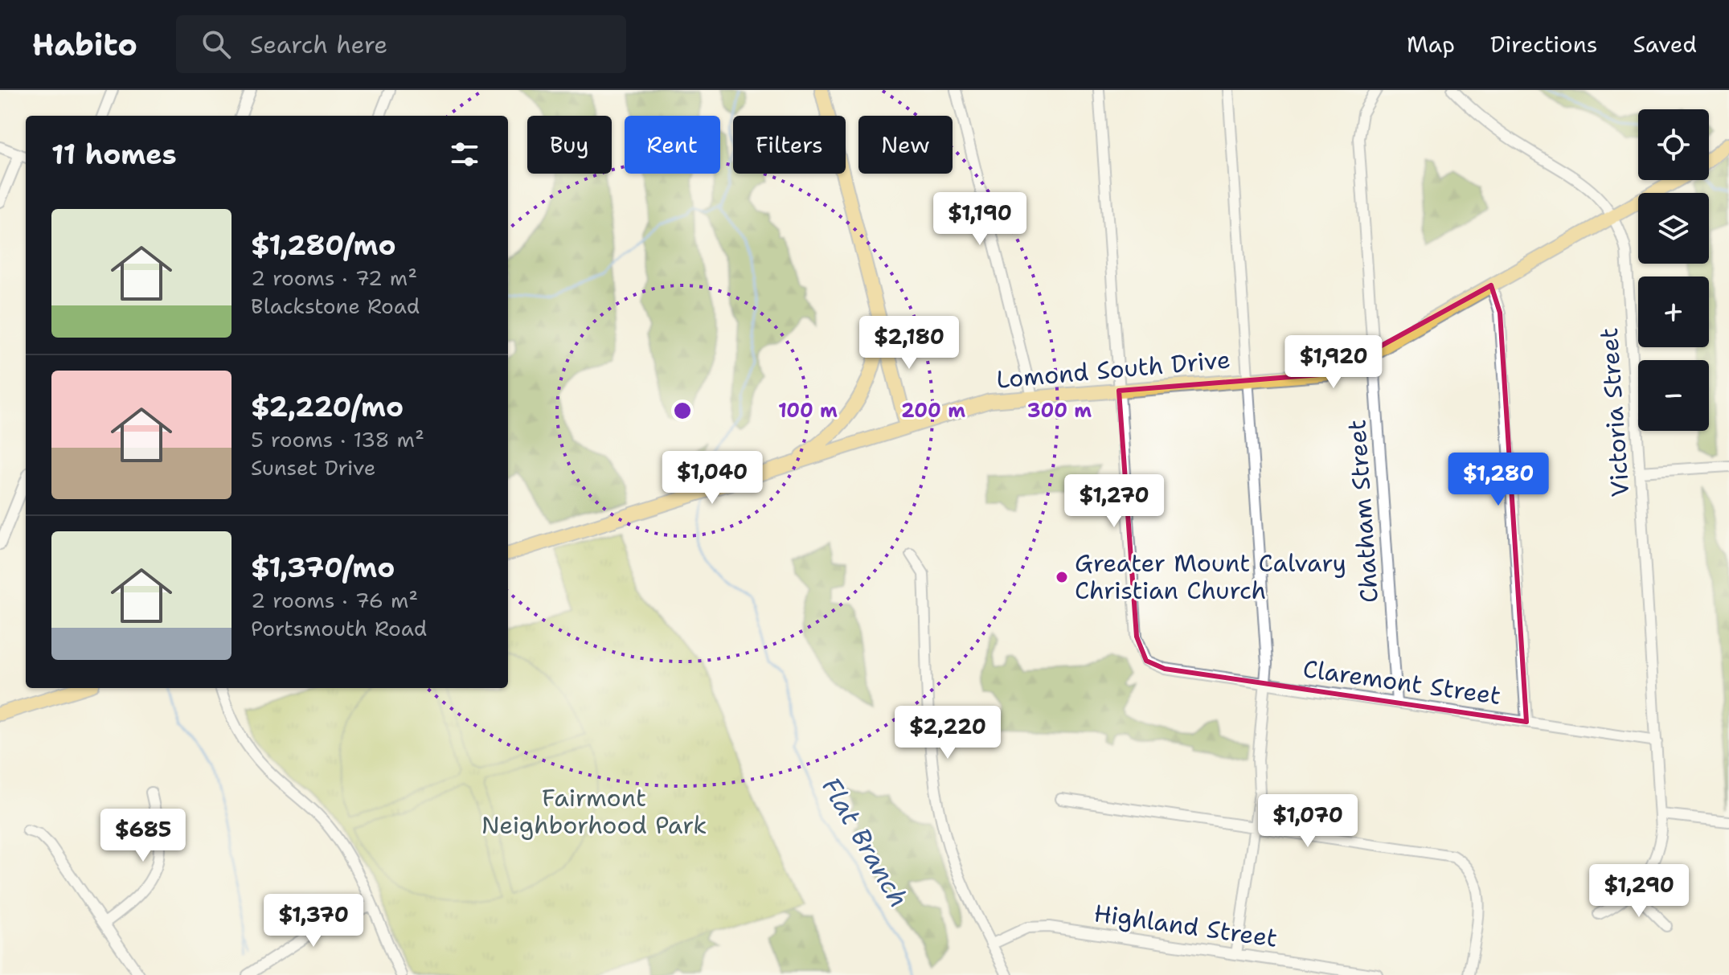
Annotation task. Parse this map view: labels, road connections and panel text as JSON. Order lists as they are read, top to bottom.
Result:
{
  "streets": {
    "main road": ["Lomond South Drive"],
    "street": [
      "Victoria Street",
      "Chatham Street",
      "Claremont Street",
      "Highland Street"
    ]
  },
  "crossings": [
    ["Lomond South Drive", "Victoria Street"],
    ["Lomond South Drive", "Chatham Street"],
    ["Lomond South Drive", "Claremont Street"],
    ["Victoria Street", "Claremont Street"],
    ["Chatham Street", "Claremont Street"]
  ],
  "water": ["Flat Branch"],
  "parks": ["Fairmont Neighborhood Park"],
  "places": ["Greater Mount Calvary Christian Church"],
  "page": {
    "header": "Habito",
    "search": "Search here",
    "nav": ["Map", "Directions", "Saved"],
    "map_buttons": ["+", "−"],
    "chip": [
      "Buy",
      "Rent",
      "Filters",
      "New"
    ],
    "heading": "11 homes",
    "price": [
      "$1,190",
      "$2,180",
      "$1,920",
      "$1,040",
      "$1,280",
      "$1,270",
      "$2,220",
      "$1,070",
      "$685",
      "$1,290",
      "$1,370"
    ],
    "list": [
      {
        "name": "$1,280/mo",
        "note": "2 rooms · 72 m² · Blackstone Road"
      },
      {
        "name": "$2,220/mo",
        "note": "5 rooms · 138 m² · Sunset Drive"
      },
      {
        "name": "$1,370/mo",
        "note": "2 rooms · 76 m² · Portsmouth Road"
      }
    ]
  },
  "rings": ["100 m", "200 m", "300 m"]
}
